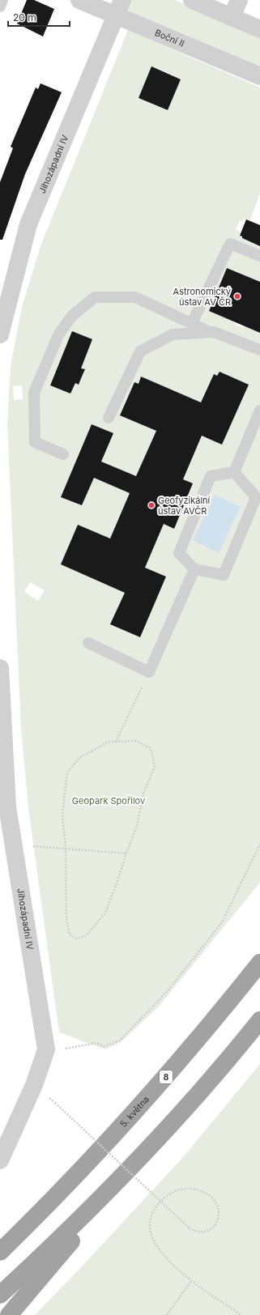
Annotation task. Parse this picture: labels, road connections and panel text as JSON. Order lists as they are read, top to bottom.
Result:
{
  "streets": {
    "highway": ["8", "5. května"],
    "street": ["Boční II", "Jihozápadní IV"]
  },
  "crossings": [
    ["Boční II", "Jihozápadní IV"]
  ],
  "parks": ["Geopark Spořilov"],
  "places": ["Astronomický ústav AV ČR", "Geofyzikální ústav AVČR"],
  "scale_bar": "20 m"
}
